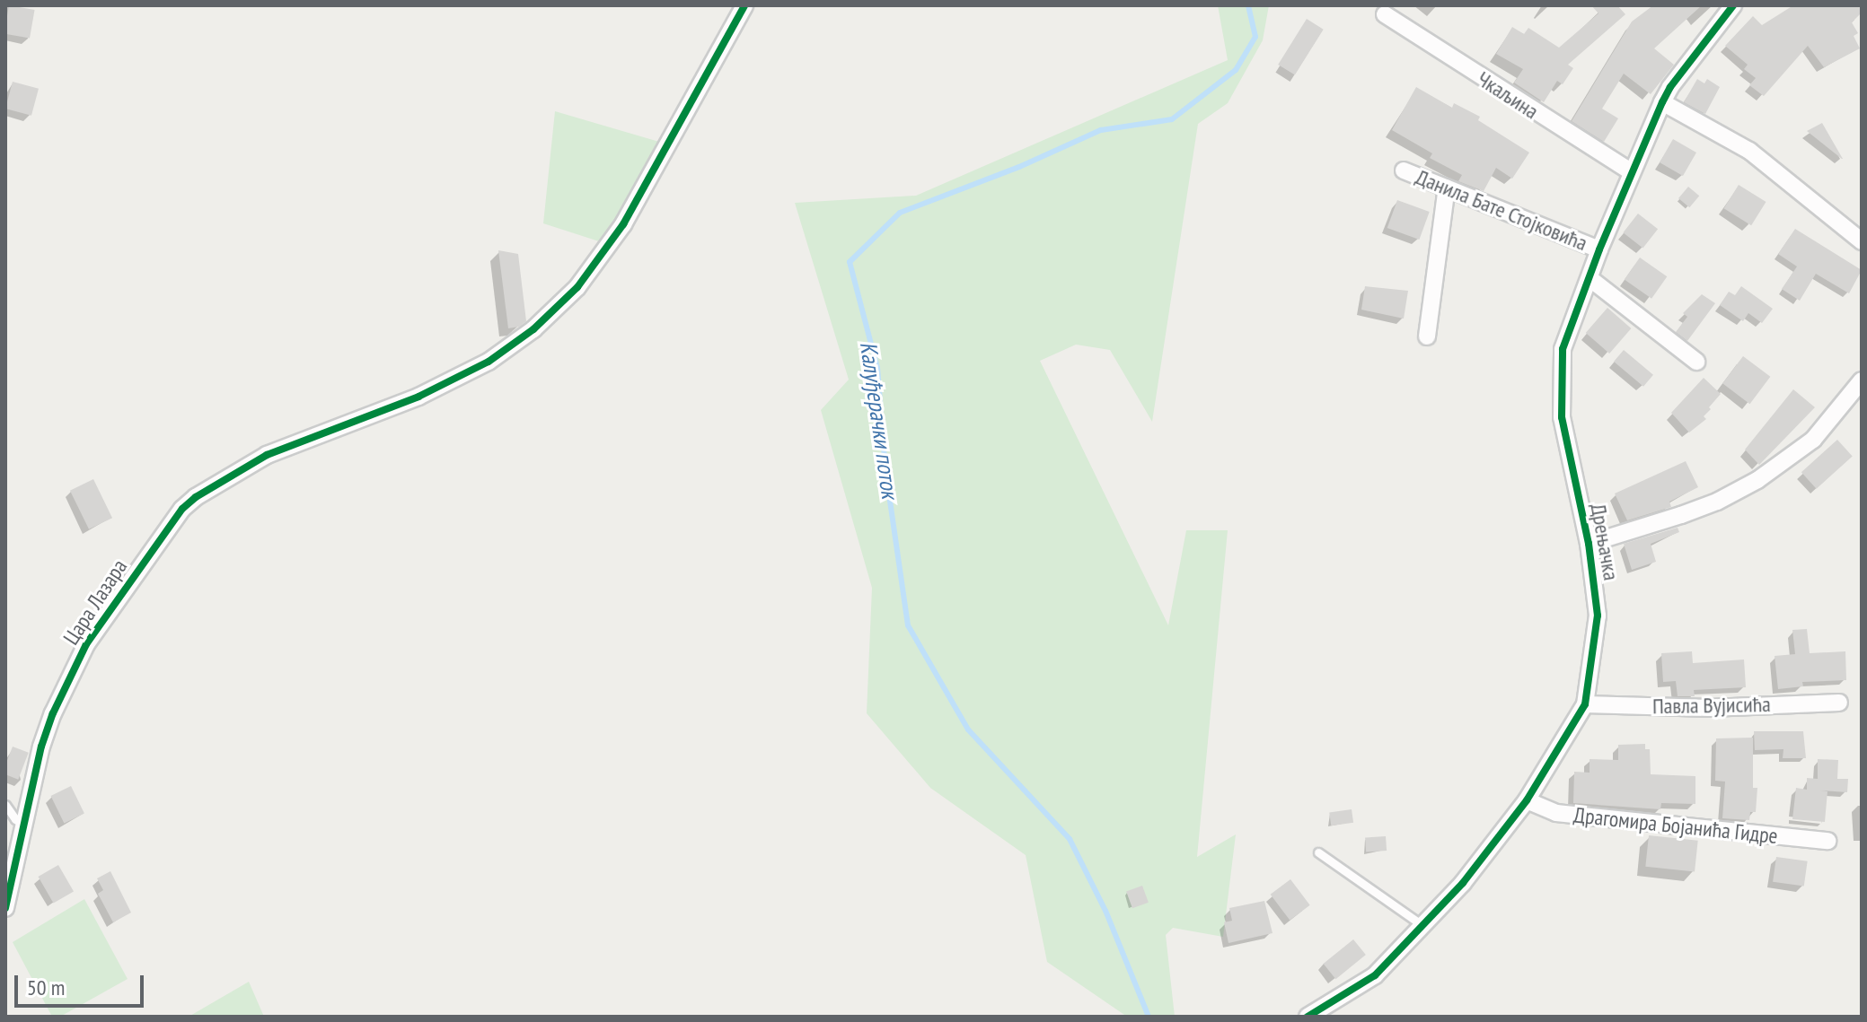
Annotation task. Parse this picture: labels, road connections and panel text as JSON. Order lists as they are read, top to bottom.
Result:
{
  "streets": {
    "street": [
      "Чкаљина",
      "Данила Бате Стојковића",
      "Дрењачка",
      "Цара Лазара",
      "Павла Вујисића",
      "Драгомира Бојанића Гидре"
    ]
  },
  "crossings": [
    ["Чкаљина", "Дрењачка"],
    ["Данила Бате Стојковића", "Дрењачка"],
    ["Дрењачка", "Павла Вујисића"],
    ["Дрењачка", "Драгомира Бојанића Гидре"]
  ],
  "water": ["Калуђерачки поток"],
  "scale_bar": "50 m"
}
